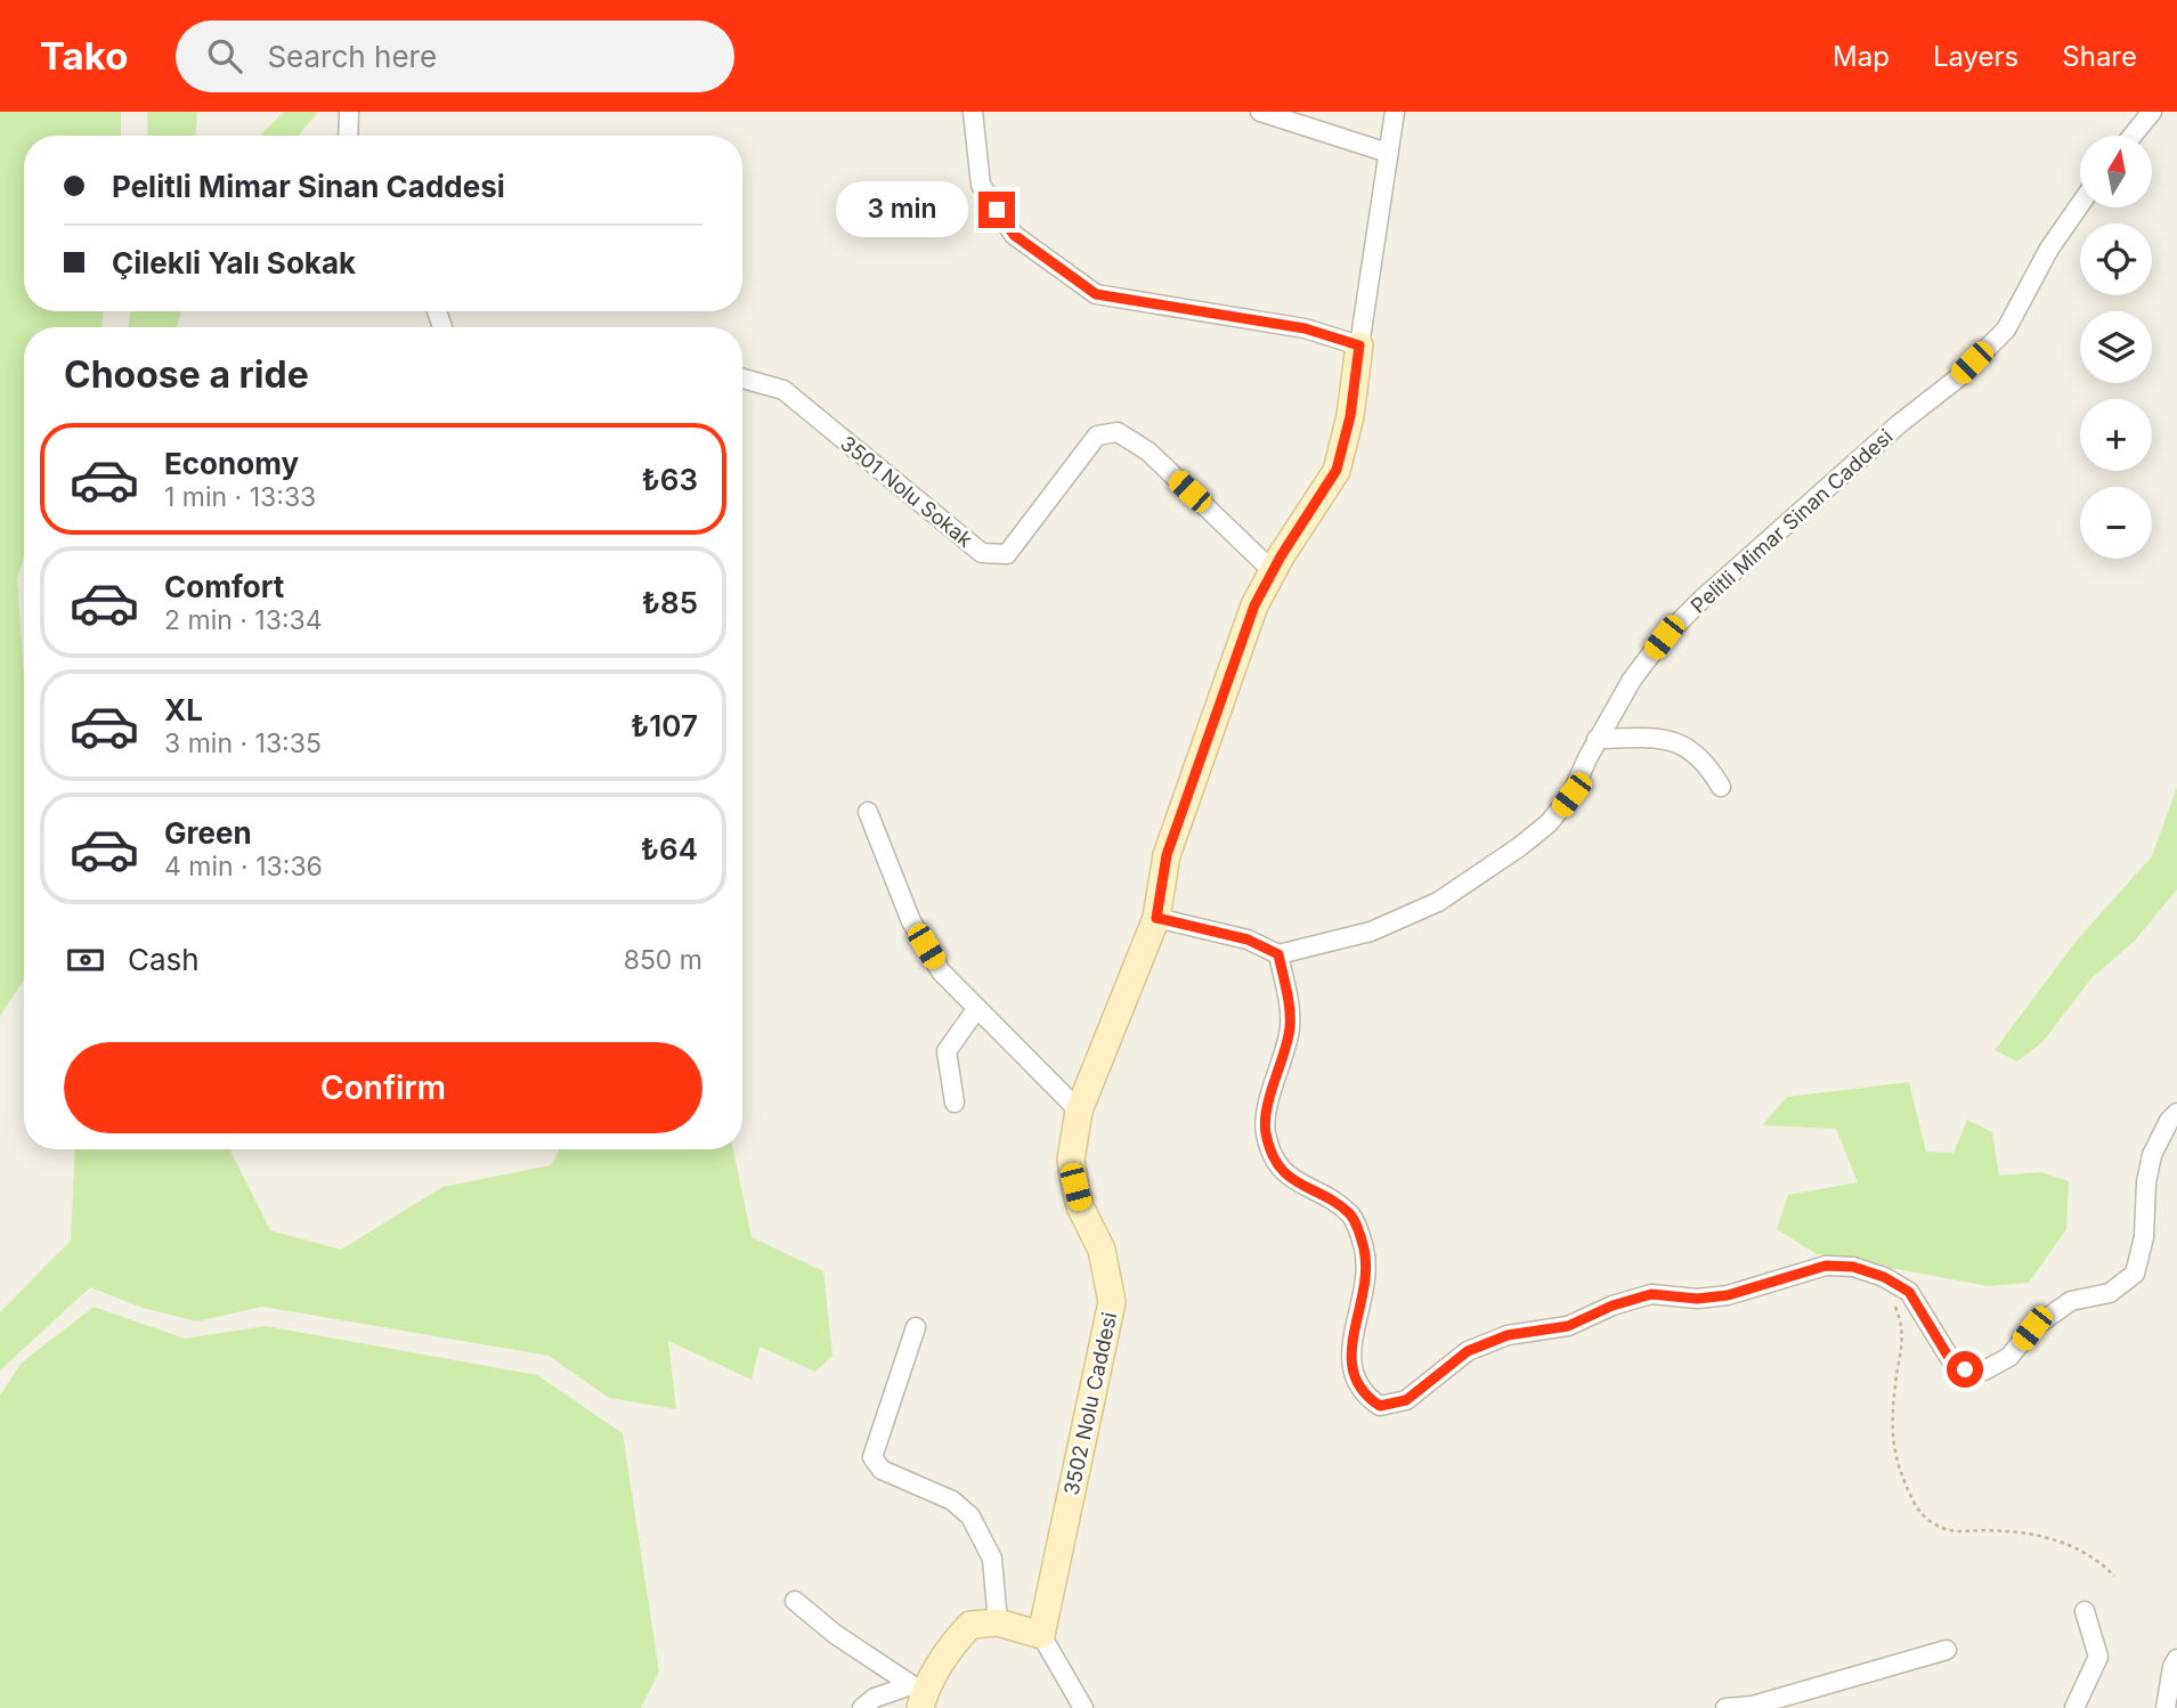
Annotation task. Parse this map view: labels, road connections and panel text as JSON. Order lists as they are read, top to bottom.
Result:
{
  "streets": {
    "street": ["3501 Nolu Sokak", "Pelitli Mimar Sinan Caddesi", "3502 Nolu Caddesi"]
  },
  "crossings": [
    ["3501 Nolu Sokak", "3502 Nolu Caddesi"]
  ],
  "north": "top",
  "page": {
    "header": "Tako",
    "search": "Search here",
    "nav": ["Map", "Layers", "Share"],
    "map_buttons": ["+", "−"],
    "banner": ["Pelitli Mimar Sinan Caddesi", "Çilekli Yalı Sokak"],
    "bubble": "3 min",
    "heading": "Choose a ride",
    "list": [
      {
        "name": "Economy",
        "note": "1 min · 13:33",
        "value": "₺63"
      },
      {
        "name": "Comfort",
        "note": "2 min · 13:34",
        "value": "₺85"
      },
      {
        "name": "XL",
        "note": "3 min · 13:35",
        "value": "₺107"
      },
      {
        "name": "Green",
        "note": "4 min · 13:36",
        "value": "₺64"
      }
    ],
    "pay": ["Cash", "850 m"],
    "buttons": "Confirm"
  }
}
